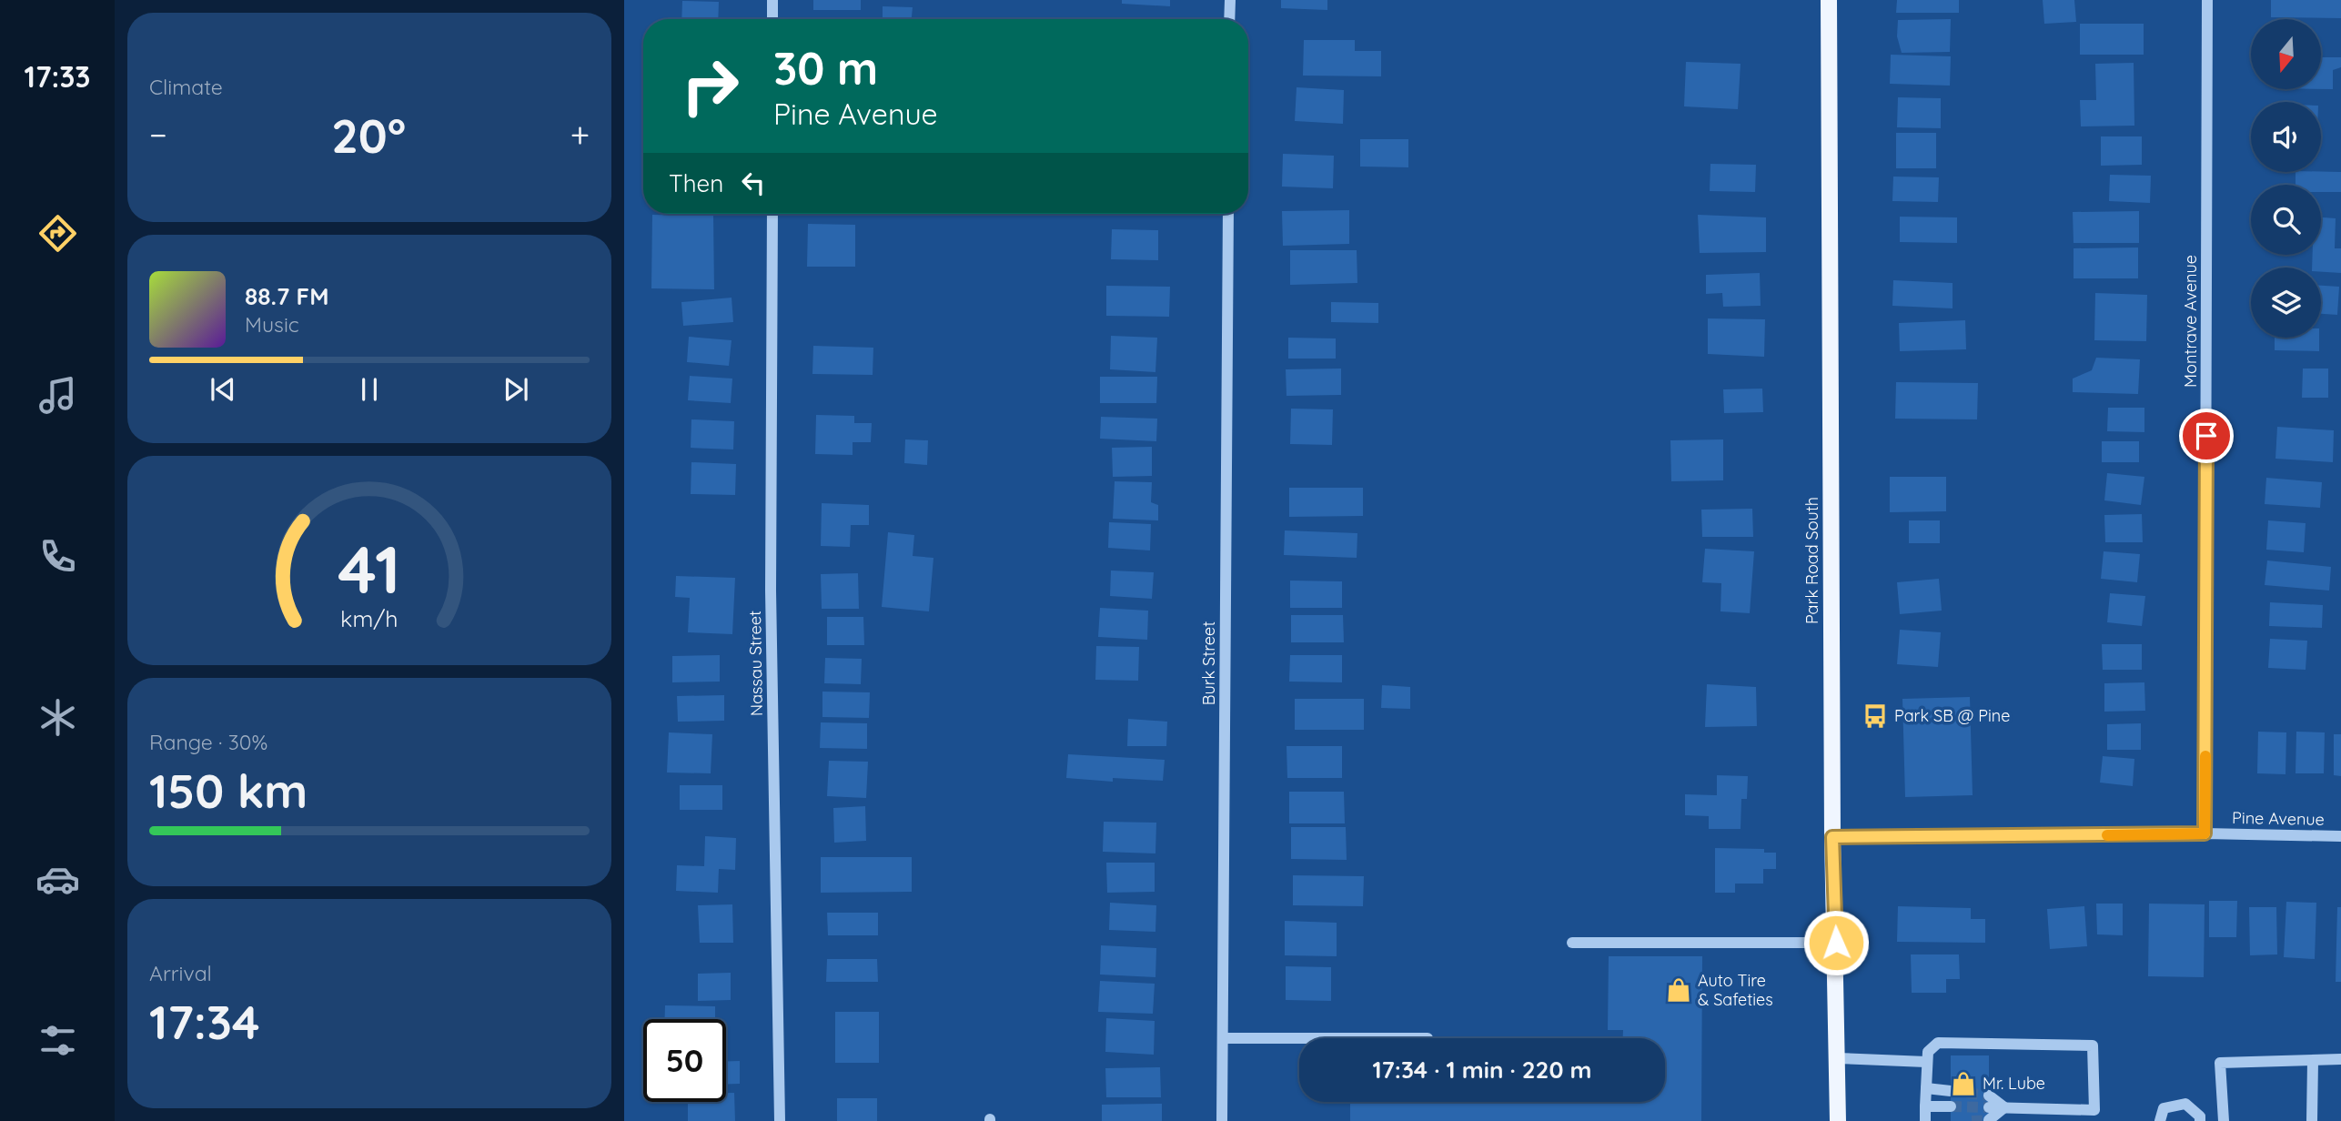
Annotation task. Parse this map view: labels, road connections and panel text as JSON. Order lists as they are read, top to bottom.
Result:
{
  "streets": {
    "main road": ["Park Road South"],
    "street": [
      "Montrave Avenue",
      "Nassau Street",
      "Burk Street",
      "Pine Avenue"
    ]
  },
  "crossings": [
    ["Montrave Avenue", "Pine Avenue"],
    ["Park Road South", "Pine Avenue"]
  ],
  "places": {
    "bus stop": ["Park SB @ Pine"],
    "shop": ["Auto Tire & Safeties", "Mr. Lube"]
  },
  "north": "bottom",
  "page": {
    "tabs": "17:33",
    "tile": [
      "Climate",
      ["Range · 30%", "150 km"],
      ["Arrival", "17:34"]
    ],
    "turn": ["30 m", "Pine Avenue"],
    "heat": ["−", "20°", "+"],
    "then": "Then",
    "song": ["88.7 FM", "Music"],
    "limit": "50",
    "trip": "17:34 · 1 min · 220 m",
    "gauge": ["41", "km/h"]
  }
}
